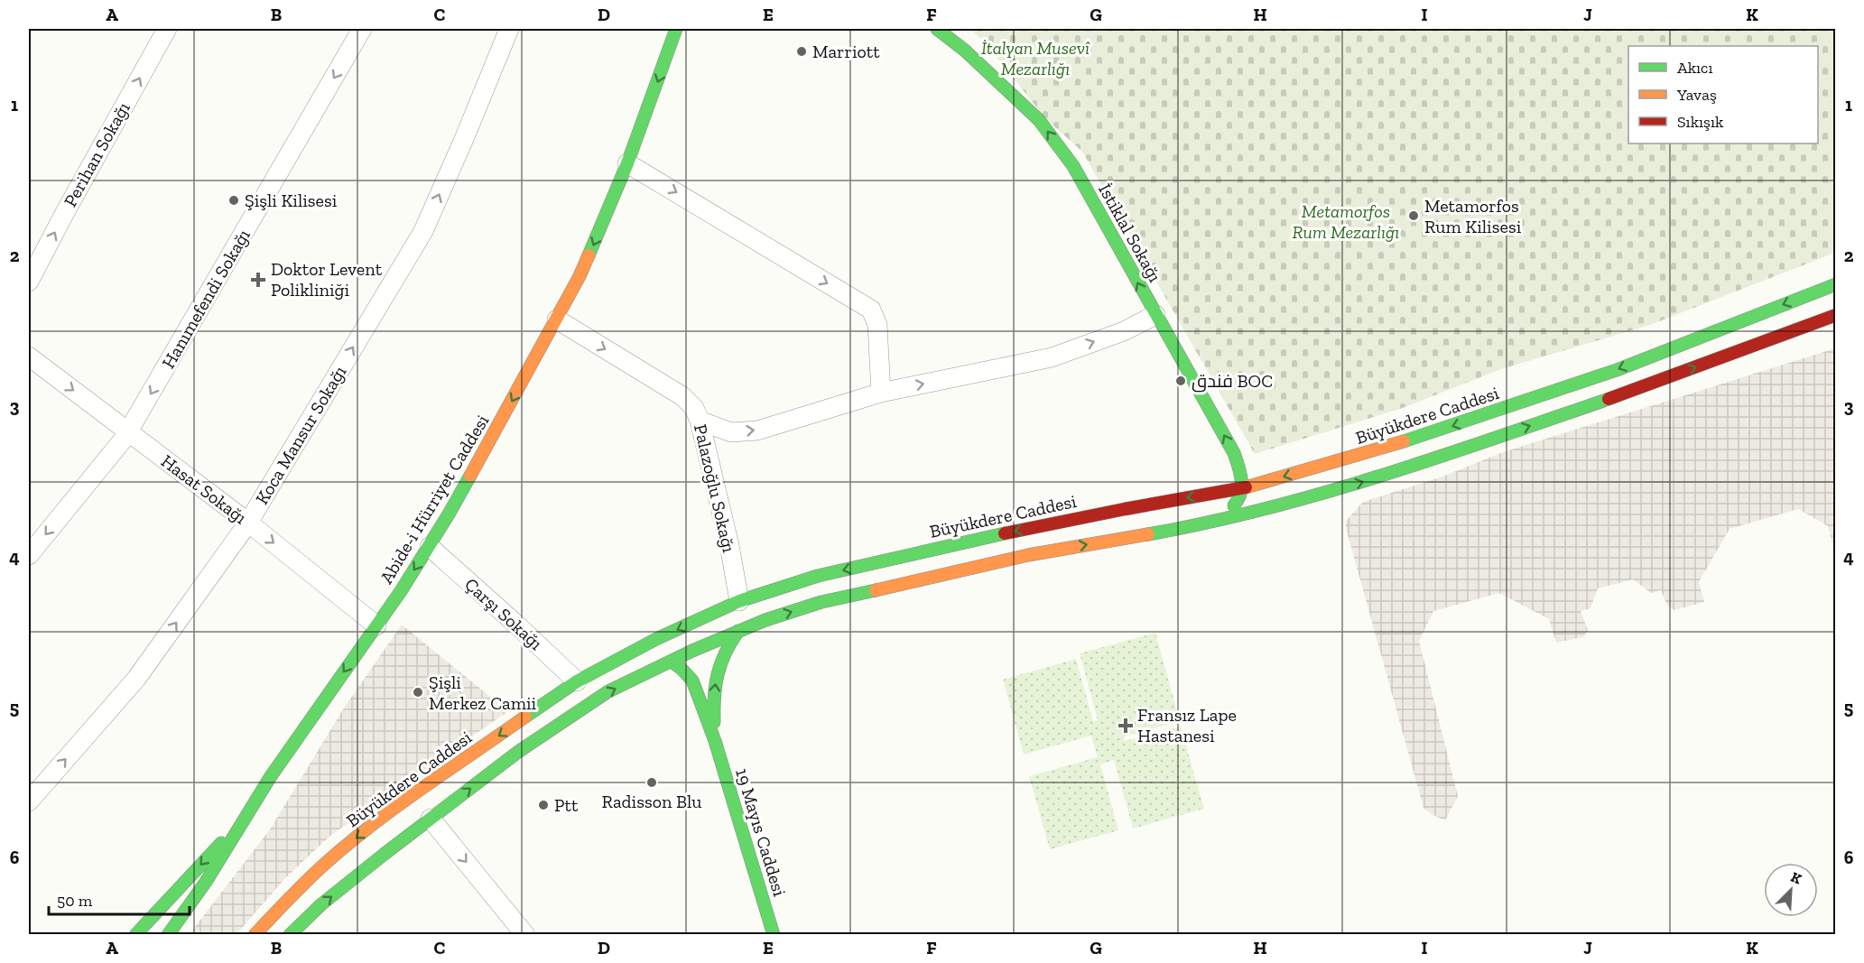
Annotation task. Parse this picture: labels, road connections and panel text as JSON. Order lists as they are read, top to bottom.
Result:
{
  "streets": {
    "main road": [
      "İstiklal Sokağı",
      "Büyükdere Caddesi",
      "Abide-i Hürriyet Caddesi",
      "19 Mayıs Caddesi"
    ],
    "street": [
      "Perihan Sokağı",
      "Hanımefendi Sokağı",
      "Koca Mansur Sokağı",
      "Palazoğlu Sokağı",
      "Hasat Sokağı",
      "Çarşı Sokağı"
    ]
  },
  "crossings": [
    ["İstiklal Sokağı", "Büyükdere Caddesi"],
    ["Hanımefendi Sokağı", "Hasat Sokağı"],
    ["Büyükdere Caddesi", "Palazoğlu Sokağı"],
    ["Büyükdere Caddesi", "Çarşı Sokağı"],
    ["Koca Mansur Sokağı", "Hasat Sokağı"],
    ["Palazoğlu Sokağı", "Abide-i Hürriyet Caddesi"],
    ["Hasat Sokağı", "Abide-i Hürriyet Caddesi"],
    ["Abide-i Hürriyet Caddesi", "Çarşı Sokağı"]
  ],
  "one_way": [
    "Perihan Sokağı",
    "İstiklal Sokağı",
    "Hanımefendi Sokağı",
    "Koca Mansur Sokağı",
    "Palazoğlu Sokağı",
    "Hasat Sokağı",
    "Abide-i Hürriyet Caddesi"
  ],
  "parks": ["İtalyan Musevî Mezarlığı", "Metamorfos Rum Mezarlığı"],
  "places": {
    "other": [
      "Marriott",
      "Şişli Kilisesi",
      "Metamorfos Rum Kilisesi",
      "فندق BOC",
      "Şişli Merkez Camii",
      "Radisson Blu",
      "Ptt"
    ],
    "health": ["Doktor Levent Polikliniği", "Fransız Lape Hastanesi"]
  },
  "legend": ["Akıcı", "Yavaş", "Sıkışık"],
  "scale_bar": "50 m",
  "north": "top right",
  "grid": {
    "columns": [
      "A",
      "B",
      "C",
      "D",
      "E",
      "F",
      "G",
      "H",
      "I",
      "J",
      "K"
    ],
    "rows": [
      "1",
      "2",
      "3",
      "4",
      "5",
      "6"
    ]
  }
}
